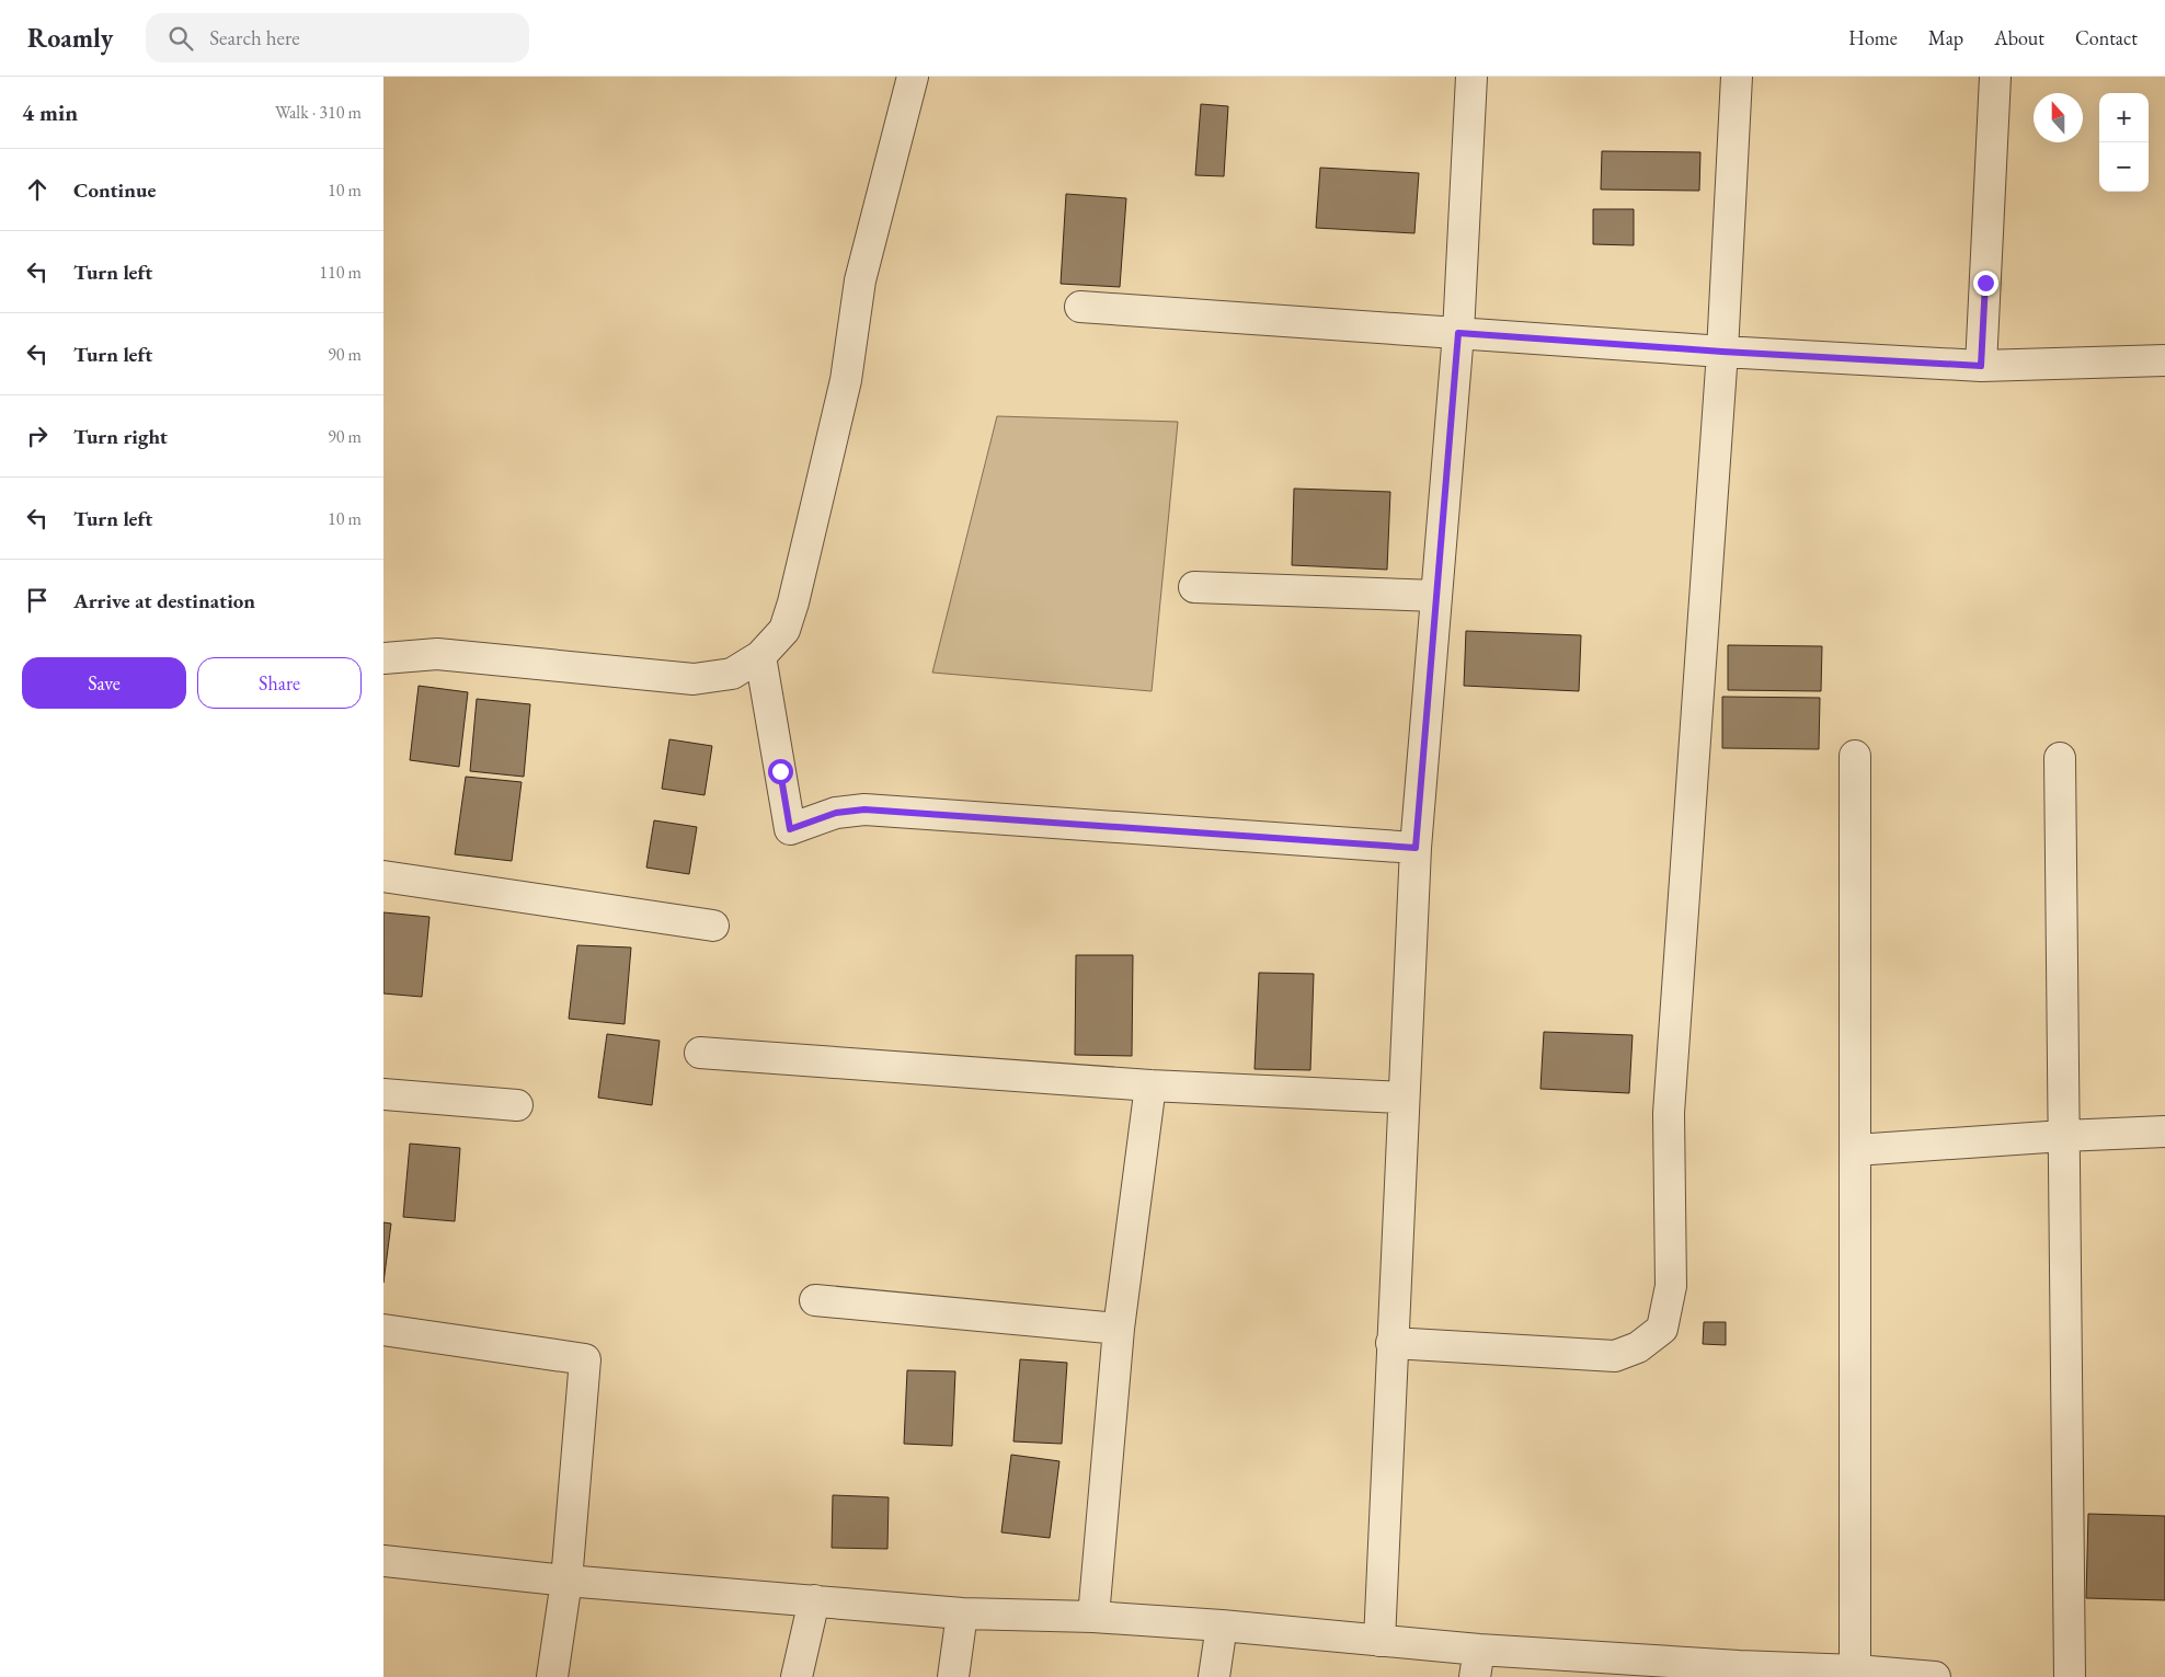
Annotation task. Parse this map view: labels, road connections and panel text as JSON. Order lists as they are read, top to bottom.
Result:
{
  "north": "top",
  "page": {
    "header": "Roamly",
    "search": "Search here",
    "nav": [
      "Home",
      "Map",
      "About",
      "Contact"
    ],
    "heading": ["4 min", "Walk · 310 m"],
    "map_buttons": ["+", "−"],
    "list": [
      ["Continue", "10 m"],
      ["Turn left", "110 m"],
      ["Turn left", "90 m"],
      ["Turn right", "90 m"],
      ["Turn left", "10 m"],
      "Arrive at destination"
    ],
    "buttons": ["Save", "Share"]
  }
}
